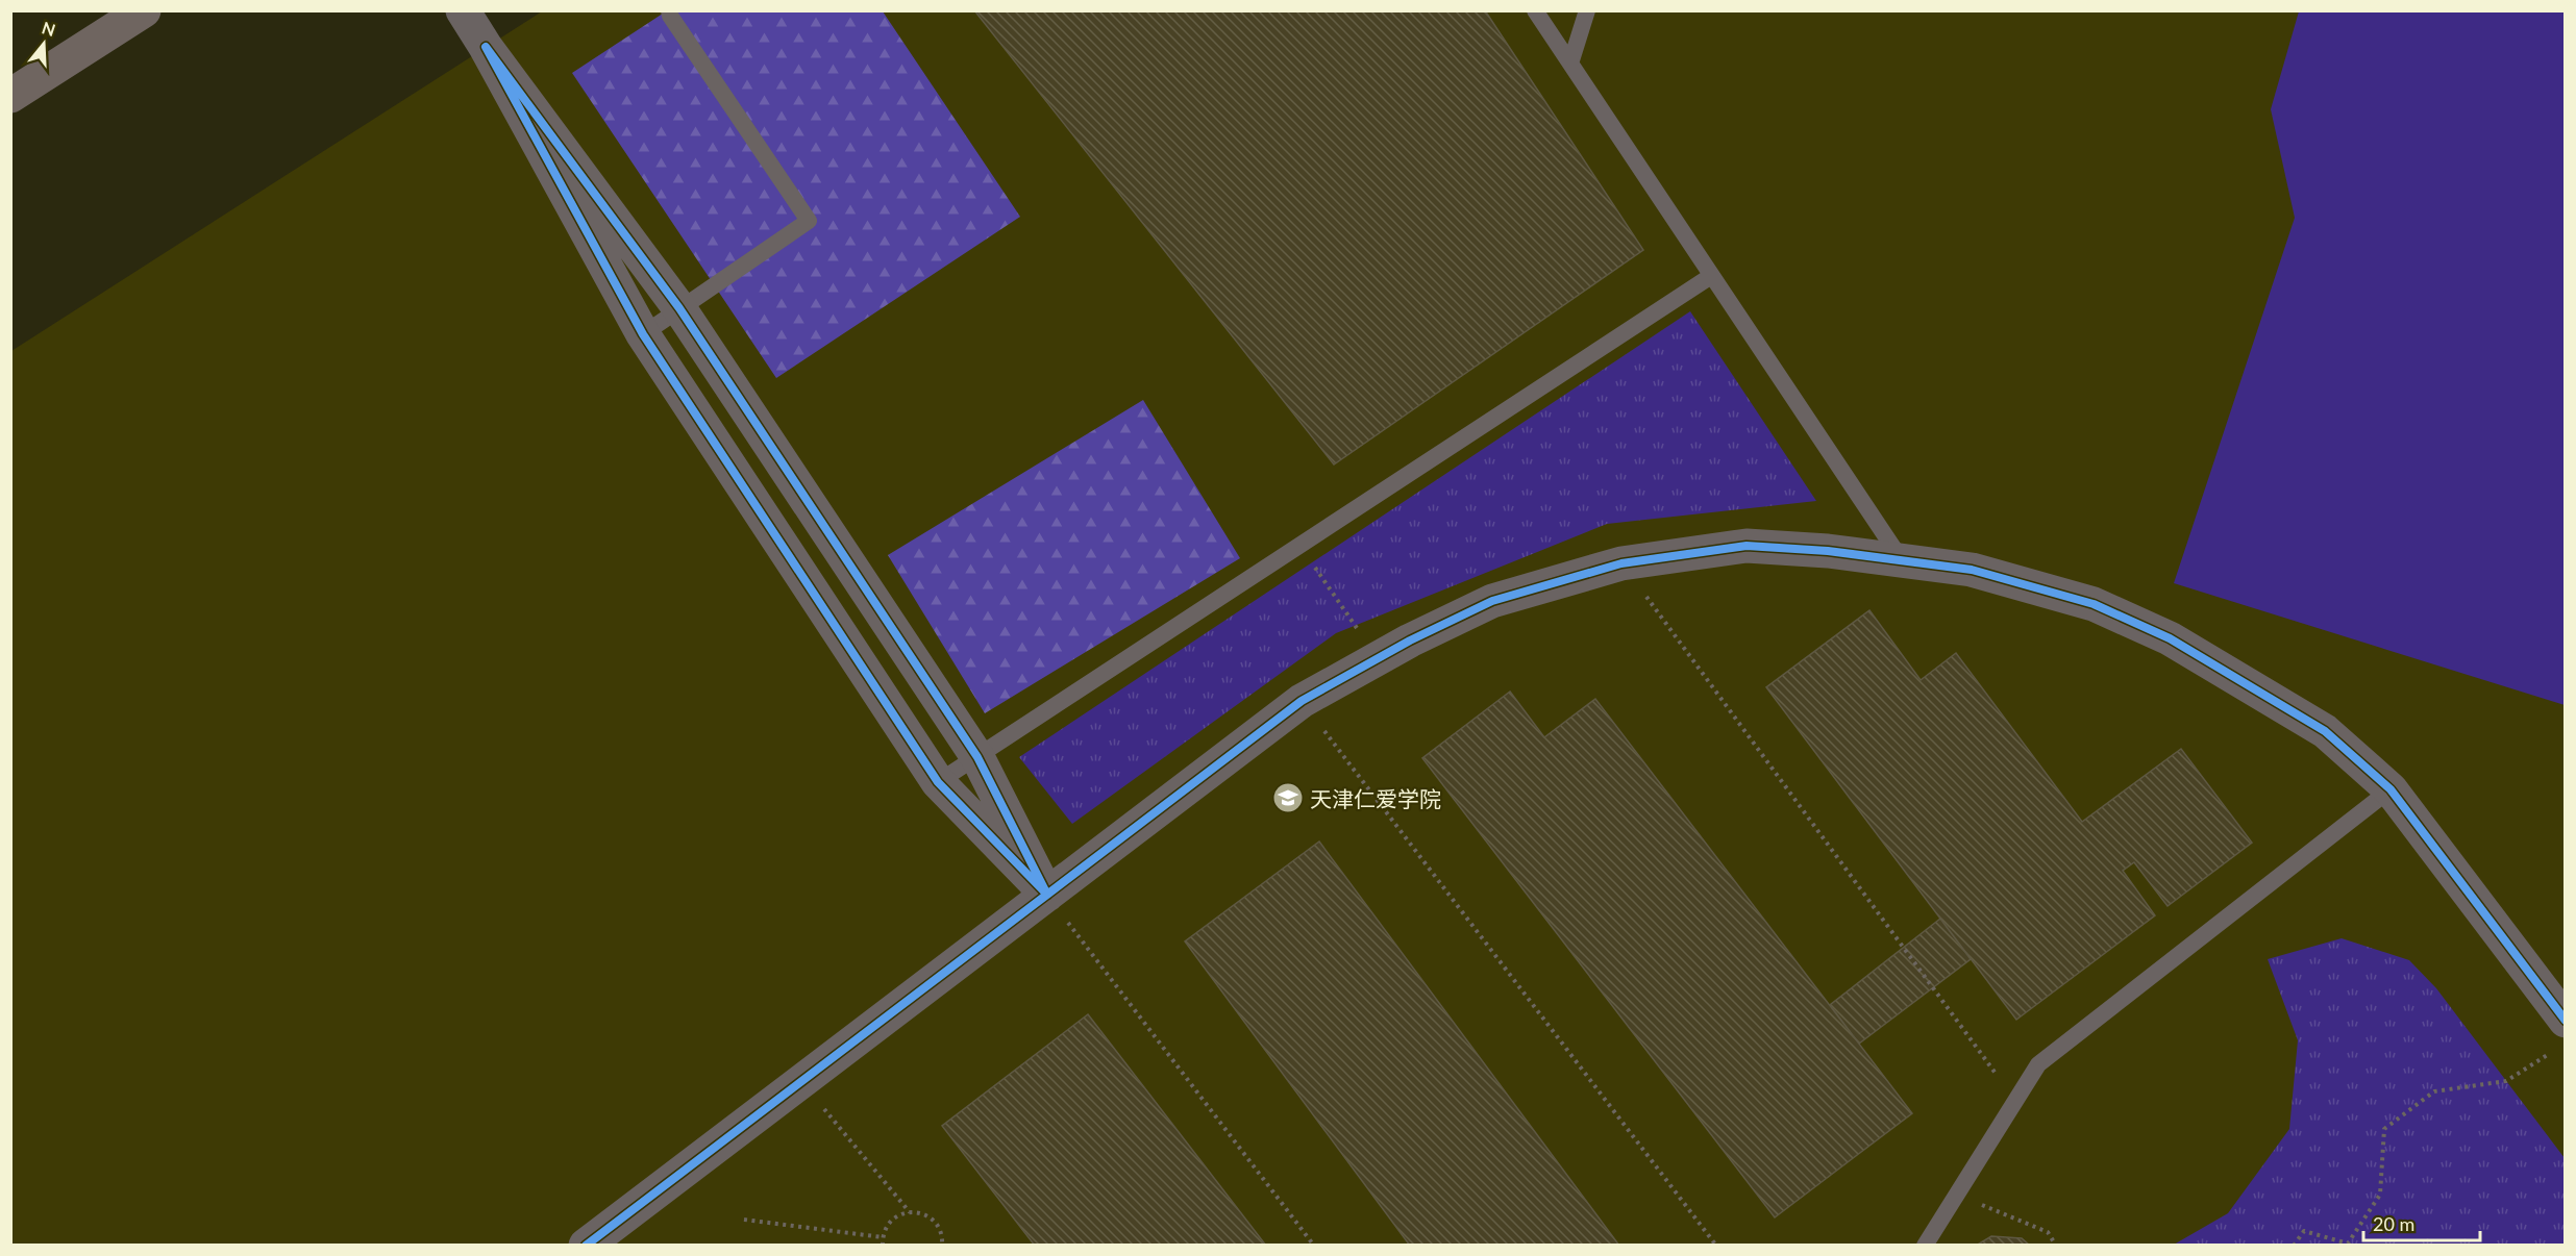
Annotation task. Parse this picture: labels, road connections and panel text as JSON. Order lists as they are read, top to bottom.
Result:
{
  "places": {
    "school or university": ["天津仁爱学院"]
  },
  "scale_bar": "20 m",
  "north": "top"
}
